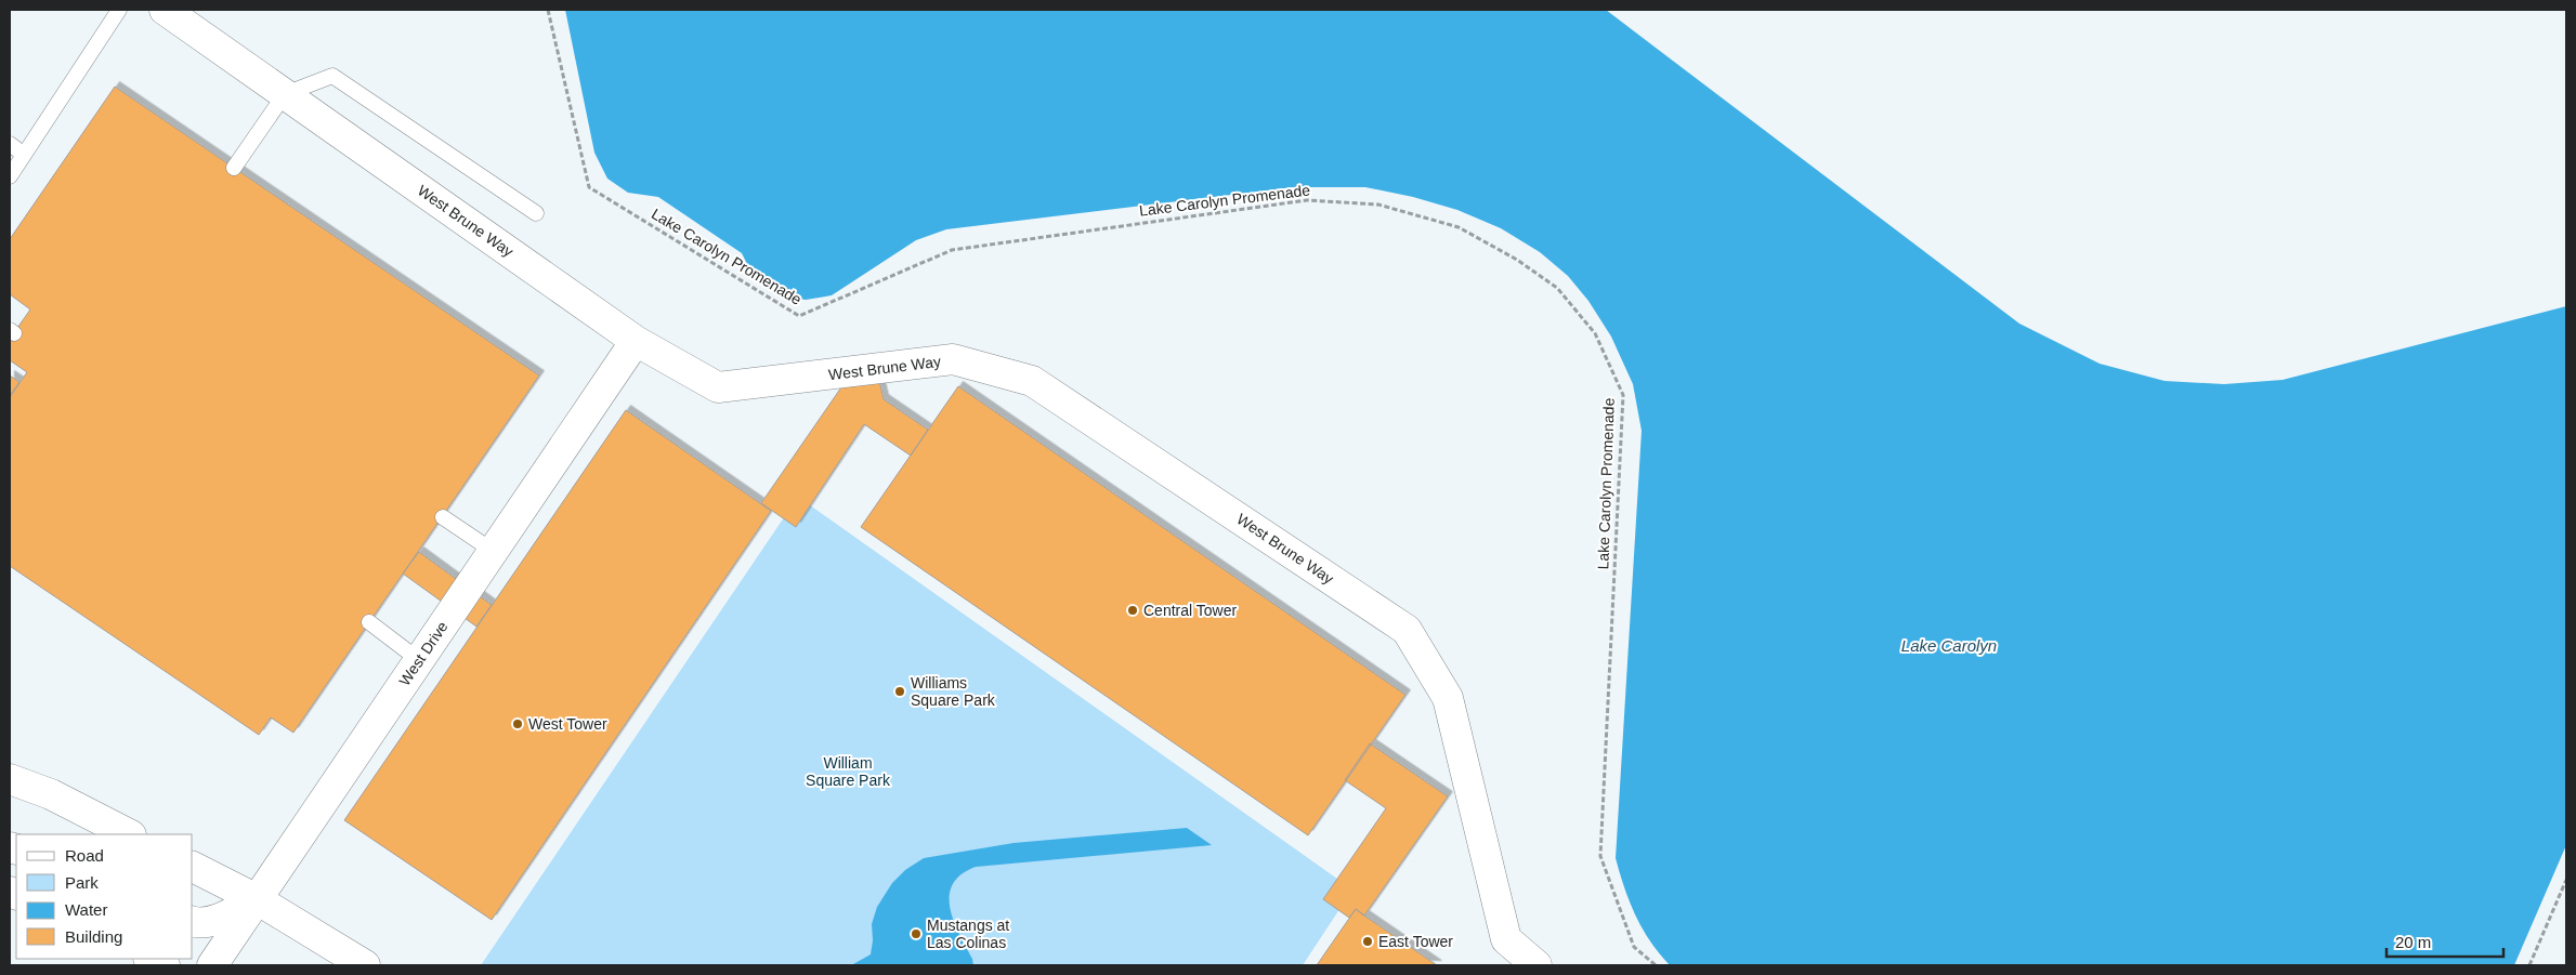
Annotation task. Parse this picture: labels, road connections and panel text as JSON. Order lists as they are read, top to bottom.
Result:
{
  "streets": {
    "street": ["West Brune Way", "West Drive"],
    "path": ["Lake Carolyn Promenade"]
  },
  "crossings": [
    ["West Brune Way", "West Drive"]
  ],
  "water": ["Lake Carolyn"],
  "parks": ["William Square Park"],
  "places": [
    "Central Tower",
    "Williams Square Park",
    "West Tower",
    "Mustangs at Las Colinas",
    "East Tower"
  ],
  "legend": [
    "Road",
    "Park",
    "Water",
    "Building"
  ],
  "scale_bar": "20 m"
}
